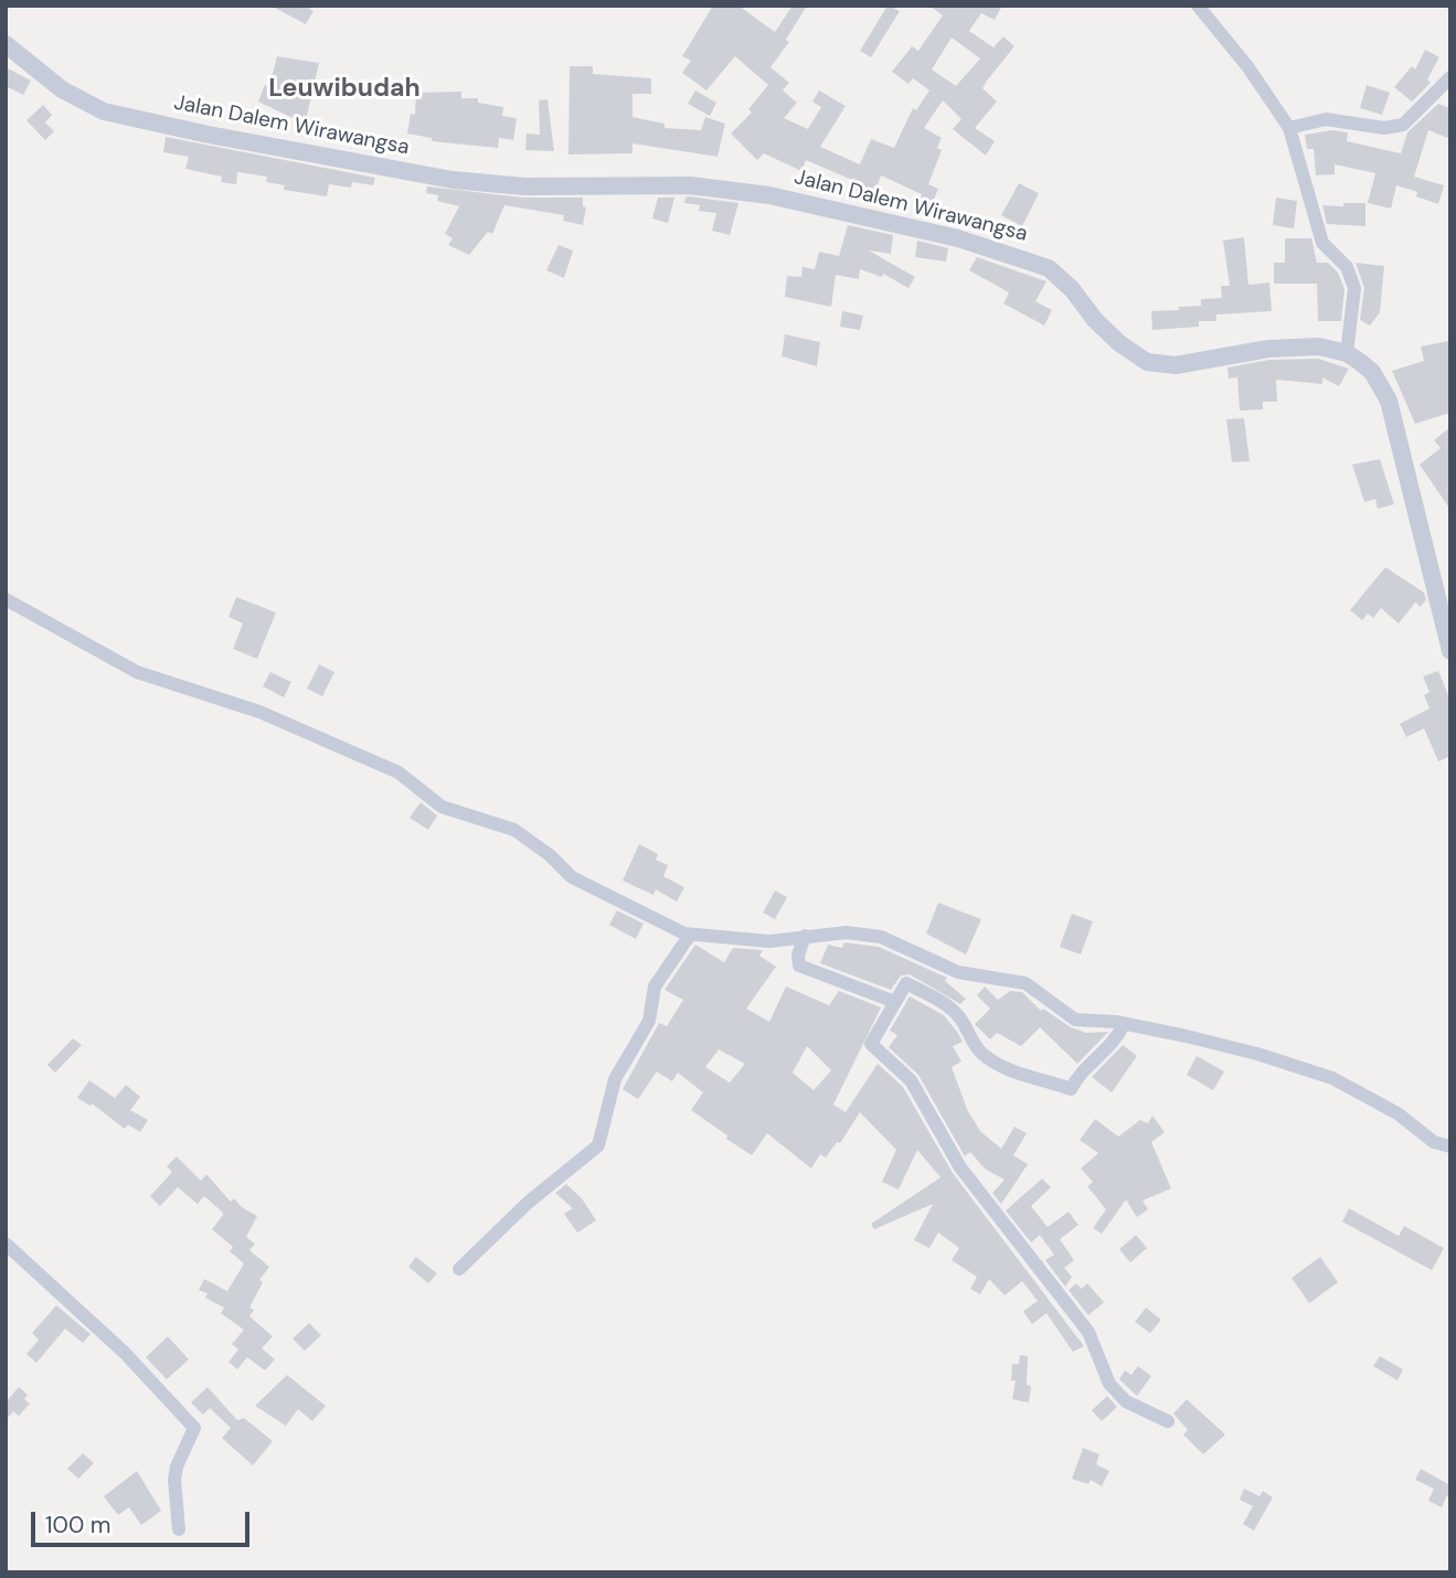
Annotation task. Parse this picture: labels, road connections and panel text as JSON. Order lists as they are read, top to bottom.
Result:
{
  "streets": {
    "street": ["Jalan Dalem Wirawangsa"]
  },
  "districts": ["Leuwibudah"],
  "scale_bar": "100 m"
}
